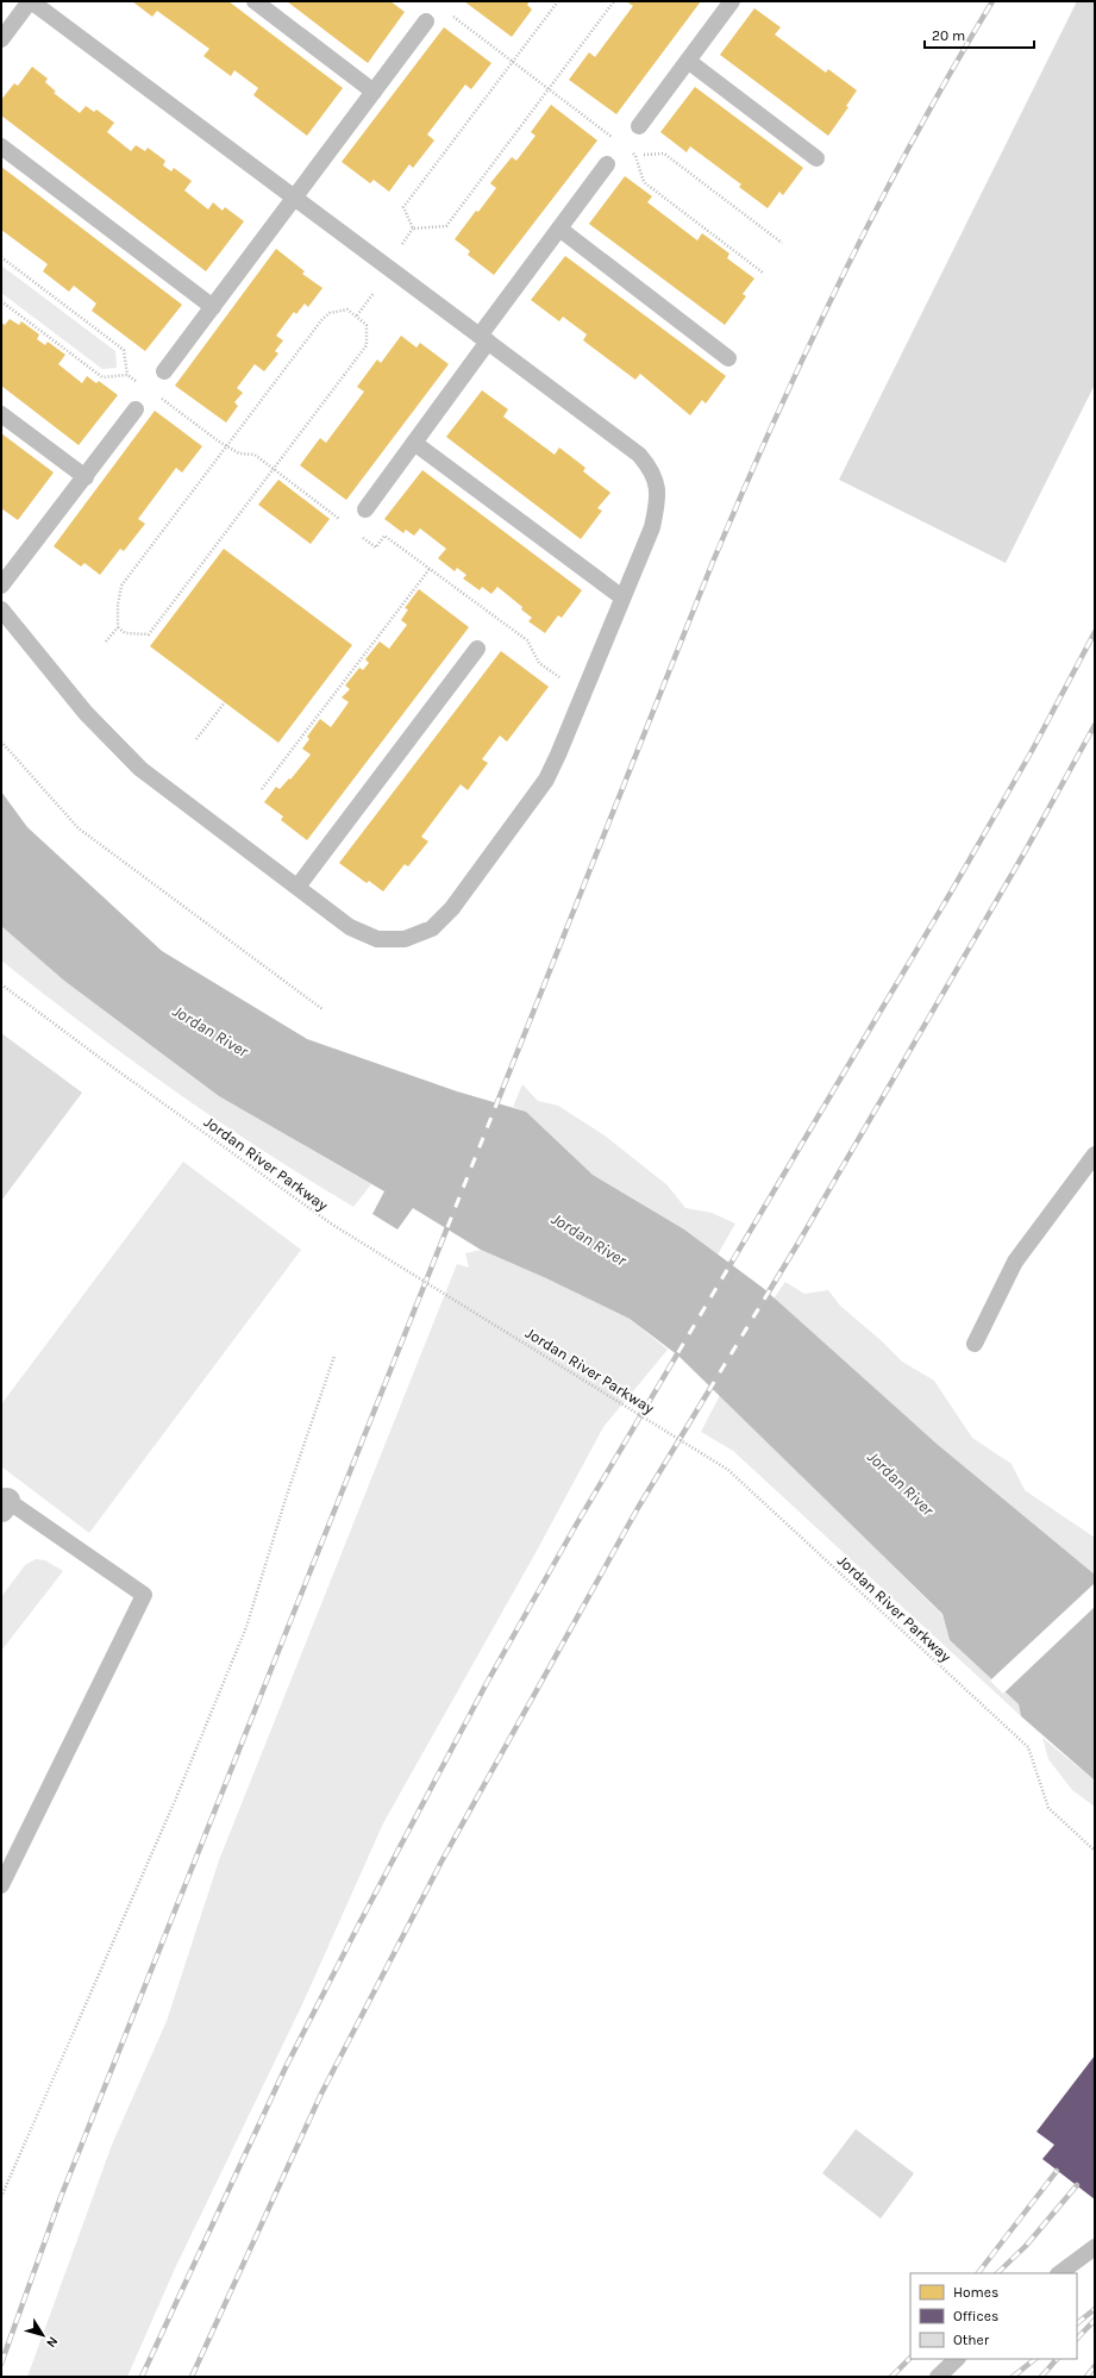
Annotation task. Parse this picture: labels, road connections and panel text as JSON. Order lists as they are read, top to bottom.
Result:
{
  "streets": {
    "path": ["Jordan River Parkway"]
  },
  "water": ["Jordan River"],
  "legend": ["Homes", "Offices", "Other"],
  "scale_bar": "20 m",
  "north": "bottom right"
}
